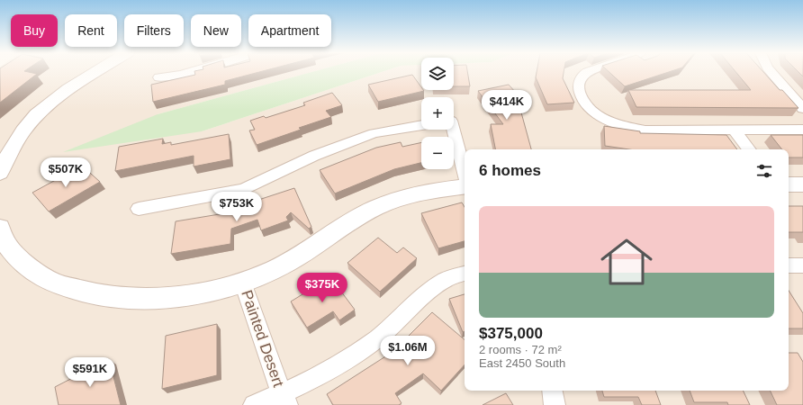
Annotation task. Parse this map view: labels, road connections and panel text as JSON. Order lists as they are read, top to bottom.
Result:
{
  "streets": {
    "street": ["Painted Desert"]
  },
  "page": {
    "chip": [
      "Buy",
      "Rent",
      "Filters",
      "New",
      "Apartment"
    ],
    "map_buttons": ["+", "−"],
    "price": [
      "$414K",
      "$507K",
      "$753K",
      "$375K",
      "$1.06M",
      "$591K"
    ],
    "heading": "6 homes",
    "list": [
      {
        "name": "$375,000",
        "note": "2 rooms · 72 m² · East 2450 South"
      }
    ]
  }
}
